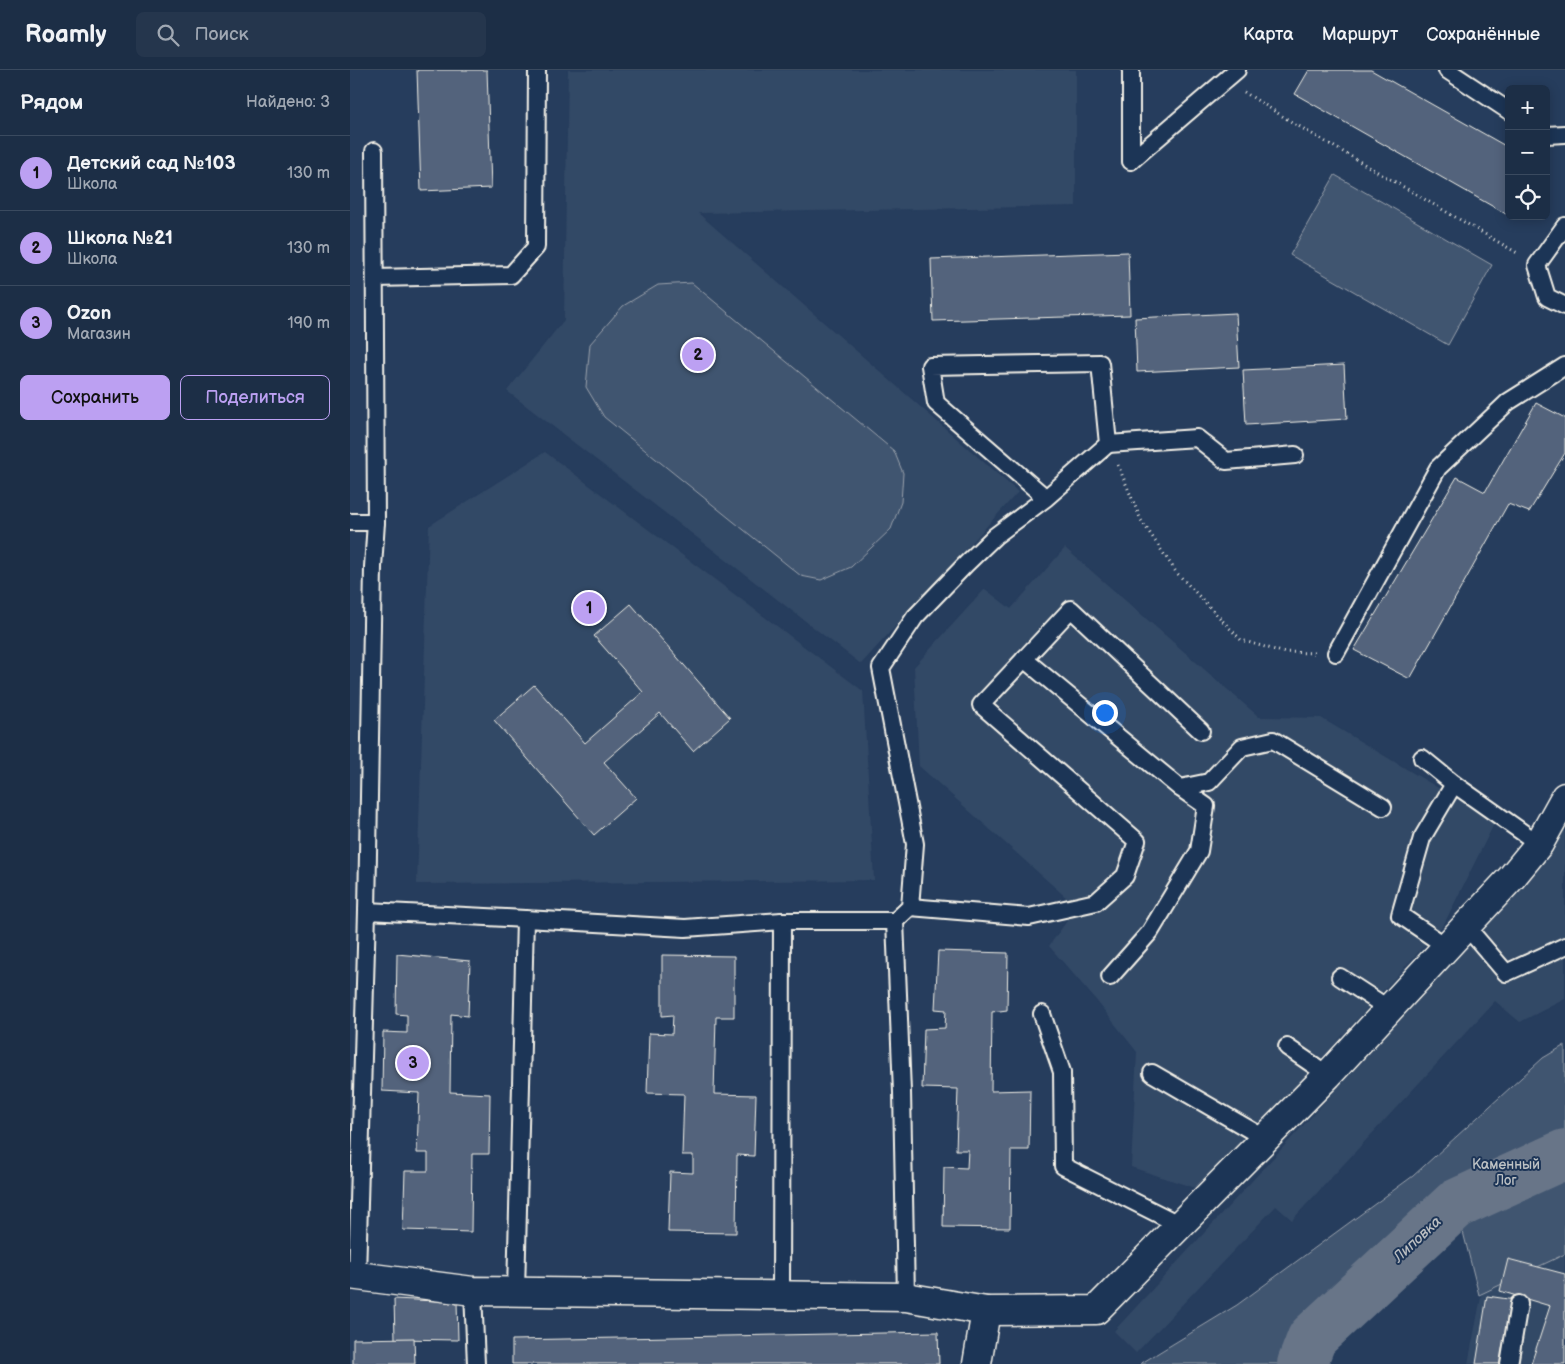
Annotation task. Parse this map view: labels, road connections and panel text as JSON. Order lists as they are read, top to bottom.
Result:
{
  "water": ["Липовка"],
  "parks": ["Каменный Лог"],
  "page": {
    "header": "Roamly",
    "search": "Поиск",
    "nav": ["Карта", "Маршрут", "Сохранённые"],
    "heading": ["Рядом", "Найдено: 3"],
    "map_buttons": ["+", "−"],
    "list": [
      {
        "mark": "1",
        "name": "Детский сад №103",
        "note": "Школа",
        "value": "130 m"
      },
      {
        "mark": "2",
        "name": "Школа №21",
        "note": "Школа",
        "value": "130 m"
      },
      {
        "mark": "3",
        "name": "Ozon",
        "note": "Магазин",
        "value": "190 m"
      }
    ],
    "pins": ["2", "1", "3"],
    "buttons": ["Сохранить", "Поделиться"]
  }
}
